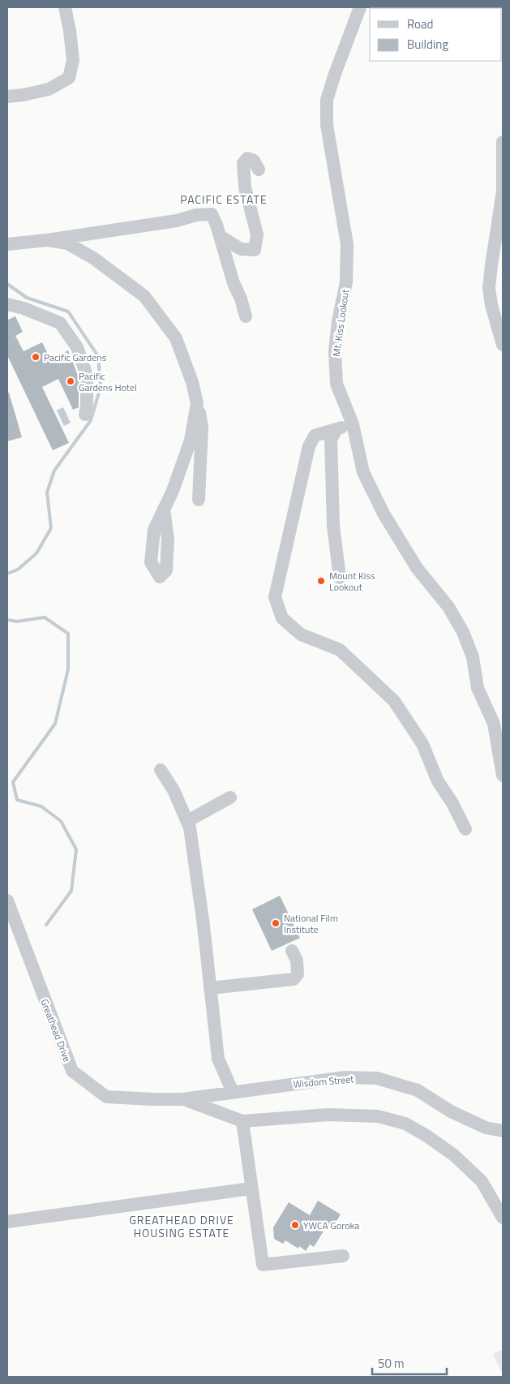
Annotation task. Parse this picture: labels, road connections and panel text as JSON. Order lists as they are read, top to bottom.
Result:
{
  "streets": {
    "street": ["Mt. Kiss Lookout", "Greathead Drive", "Wisdom Street"]
  },
  "crossings": [
    ["Greathead Drive", "Wisdom Street"]
  ],
  "districts": ["PACIFIC ESTATE", "GREATHEAD DRIVE HOUSING ESTATE"],
  "places": [
    "Pacific Gardens",
    "Pacific Gardens Hotel",
    "Mount Kiss Lookout",
    "National Film Institute",
    "YWCA Goroka"
  ],
  "legend": ["Road", "Building"],
  "scale_bar": "50 m"
}
